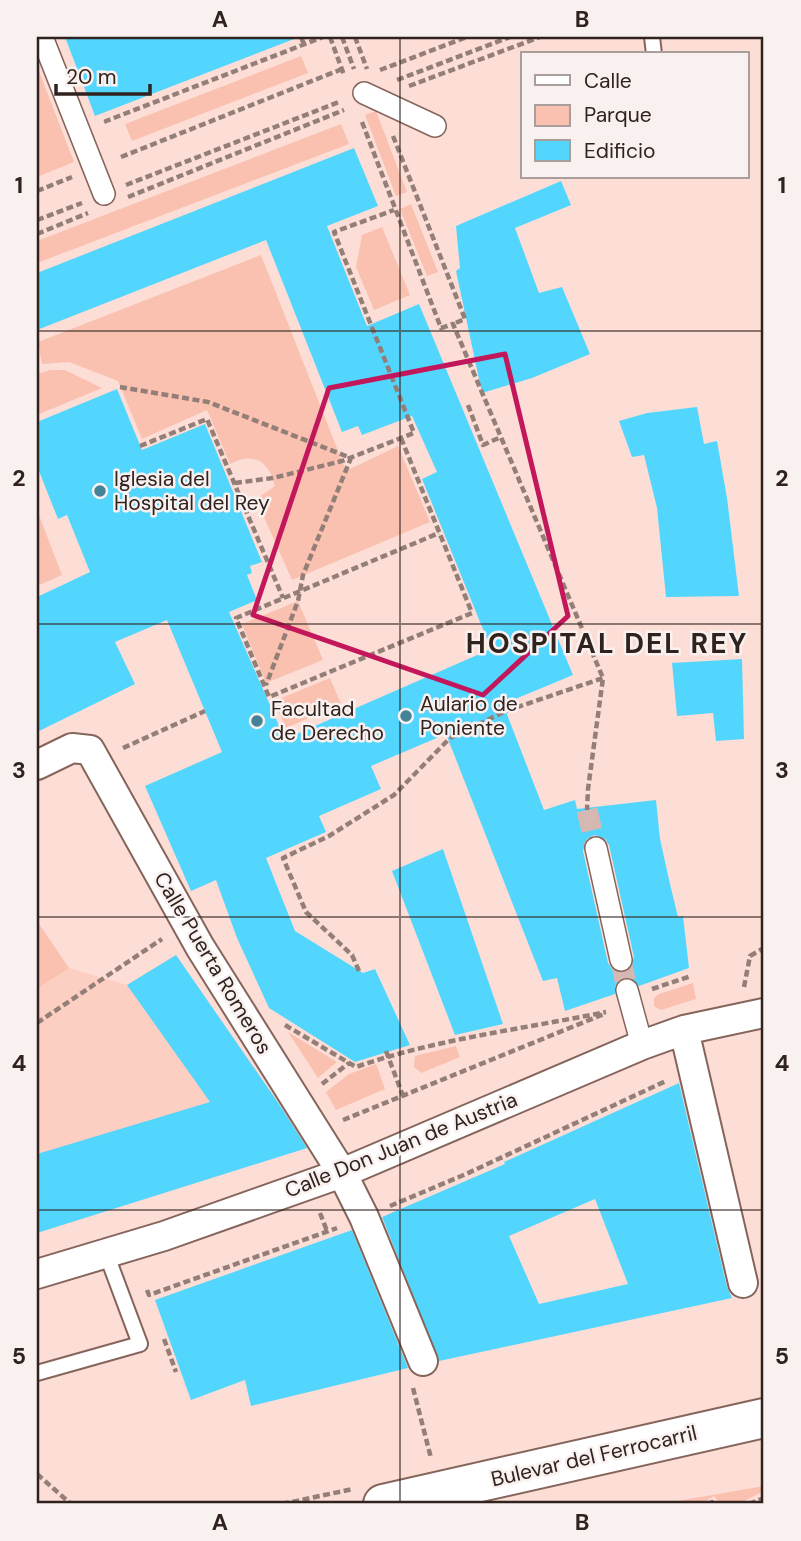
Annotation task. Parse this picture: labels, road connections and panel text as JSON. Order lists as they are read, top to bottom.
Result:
{
  "streets": {
    "main road": ["Bulevar del Ferrocarril"],
    "street": ["Calle Puerta Romeros", "Calle Don Juan de Austria"]
  },
  "crossings": [
    ["Calle Puerta Romeros", "Calle Don Juan de Austria"]
  ],
  "districts": ["HOSPITAL DEL REY"],
  "places": ["Iglesia del Hospital del Rey", "Aulario de Poniente", "Facultad de Derecho"],
  "legend": ["Calle", "Parque", "Edificio"],
  "scale_bar": "20 m",
  "grid": {
    "columns": ["A", "B"],
    "rows": [
      "1",
      "2",
      "3",
      "4",
      "5"
    ]
  }
}
